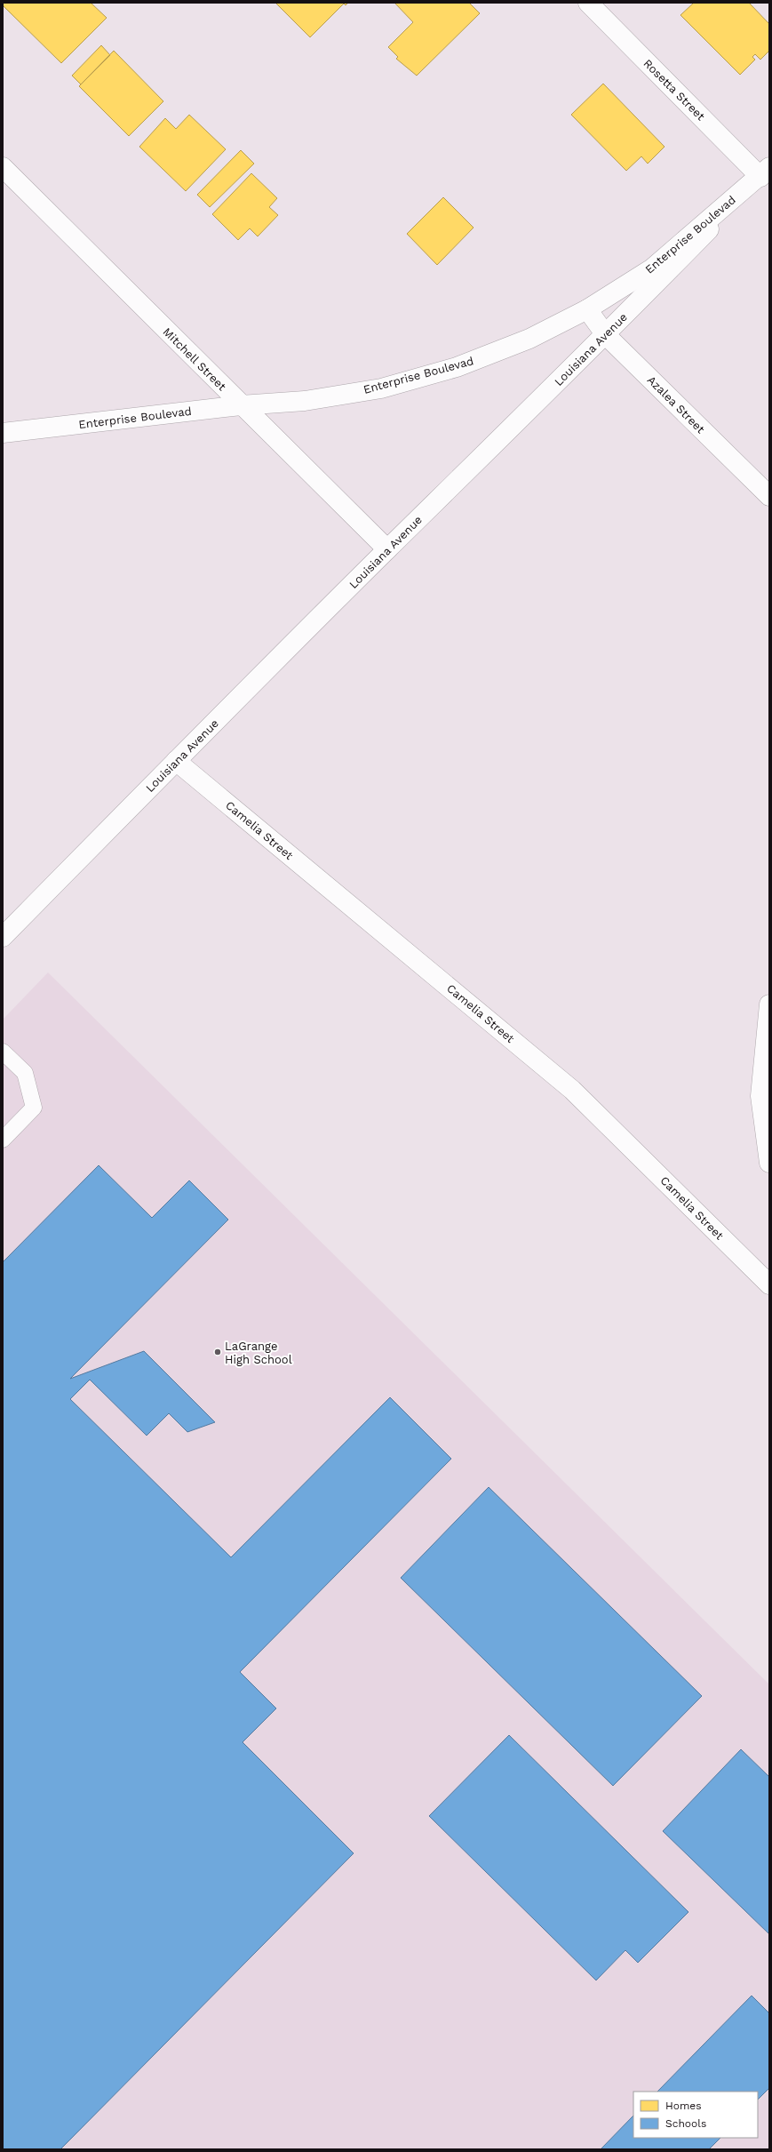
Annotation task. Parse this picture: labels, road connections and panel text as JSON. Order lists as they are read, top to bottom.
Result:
{
  "streets": {
    "street": [
      "Rosetta Street",
      "Enterprise Boulevad",
      "Louisiana Avenue",
      "Mitchell Street",
      "Azalea Street",
      "Camelia Street"
    ]
  },
  "crossings": [
    ["Rosetta Street", "Enterprise Boulevad"],
    ["Rosetta Street", "Louisiana Avenue"],
    ["Enterprise Boulevad", "Louisiana Avenue"],
    ["Enterprise Boulevad", "Mitchell Street"],
    ["Enterprise Boulevad", "Azalea Street"],
    ["Louisiana Avenue", "Mitchell Street"],
    ["Louisiana Avenue", "Azalea Street"],
    ["Louisiana Avenue", "Camelia Street"]
  ],
  "places": ["LaGrange High School"],
  "legend": ["Homes", "Schools"]
}
